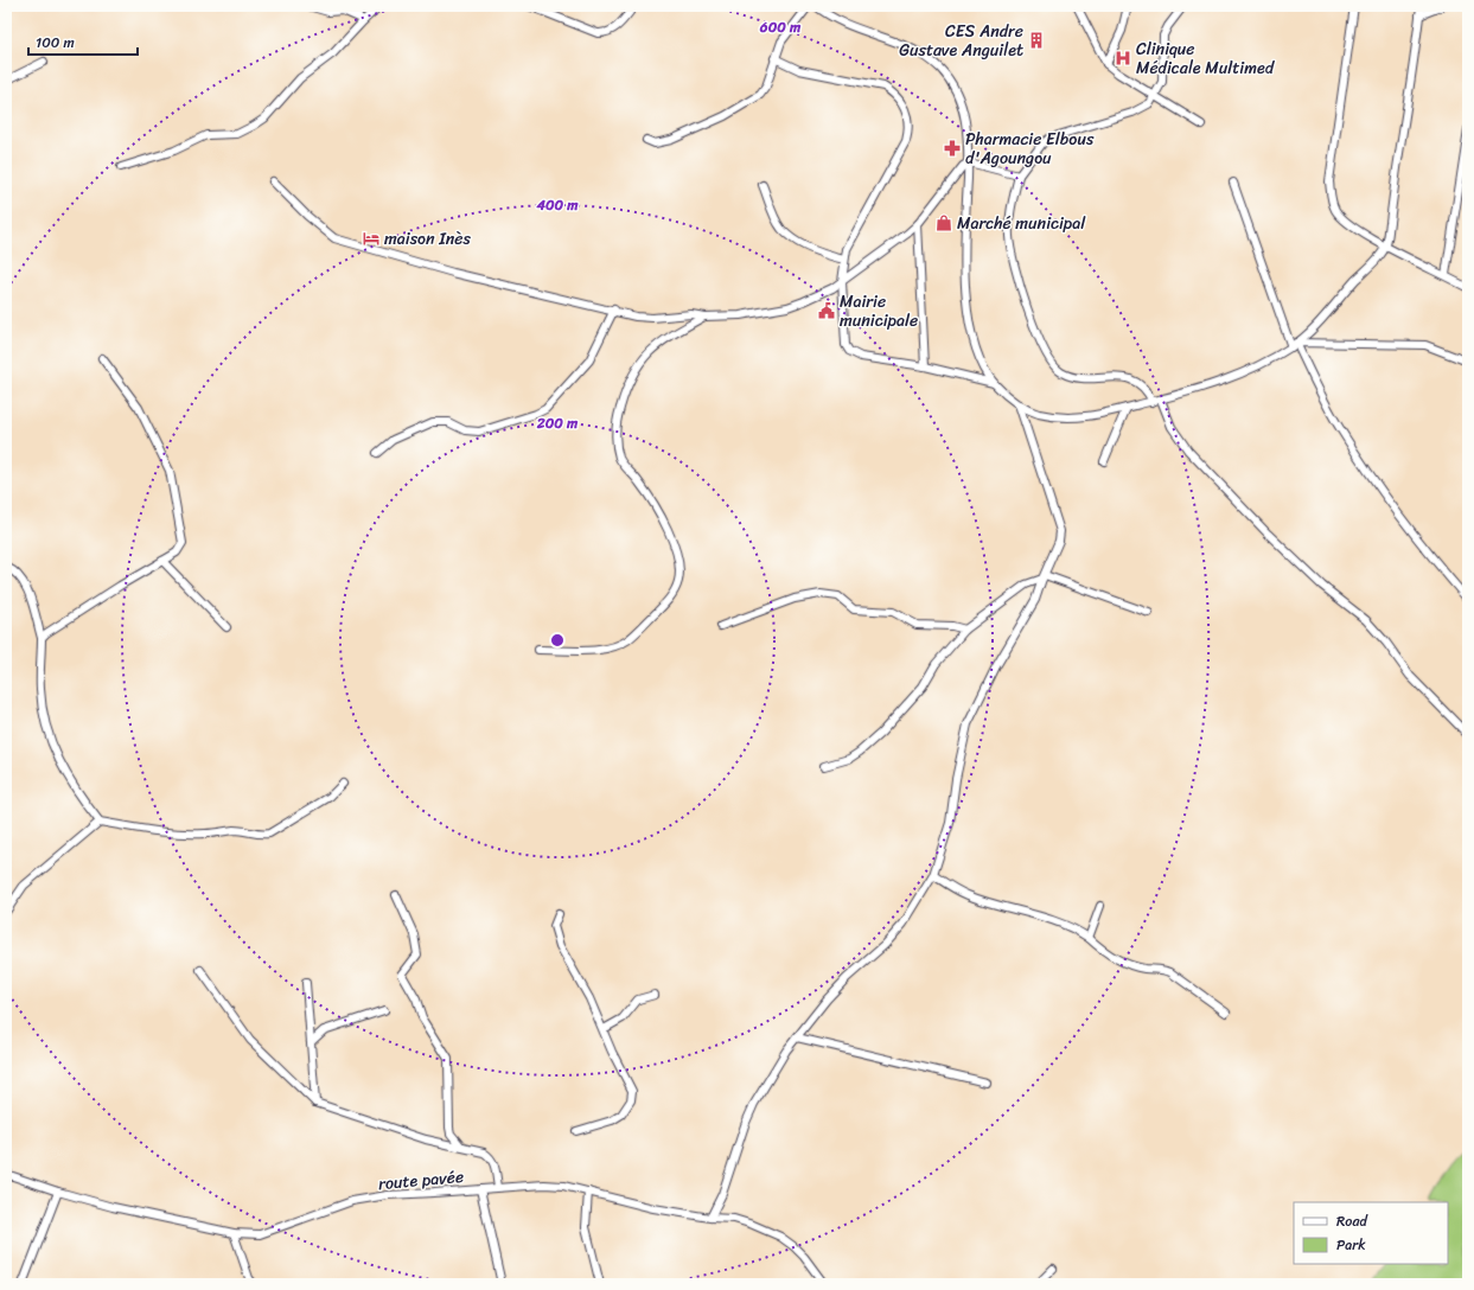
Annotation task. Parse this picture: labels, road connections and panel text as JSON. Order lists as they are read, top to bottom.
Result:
{
  "streets": {
    "street": ["route pavée"]
  },
  "places": {
    "building": ["CES Andre Gustave Anguilet"],
    "hospital": ["Clinique Médicale Multimed"],
    "pharmacy": ["Pharmacie Elbous d'Agoungou"],
    "shop": ["Marché municipal"],
    "hotel": ["maison Inès"],
    "public building": ["Mairie municipale"]
  },
  "legend": ["Road", "Park"],
  "scale_bar": "100 m",
  "rings": ["600 m", "400 m", "200 m"]
}
